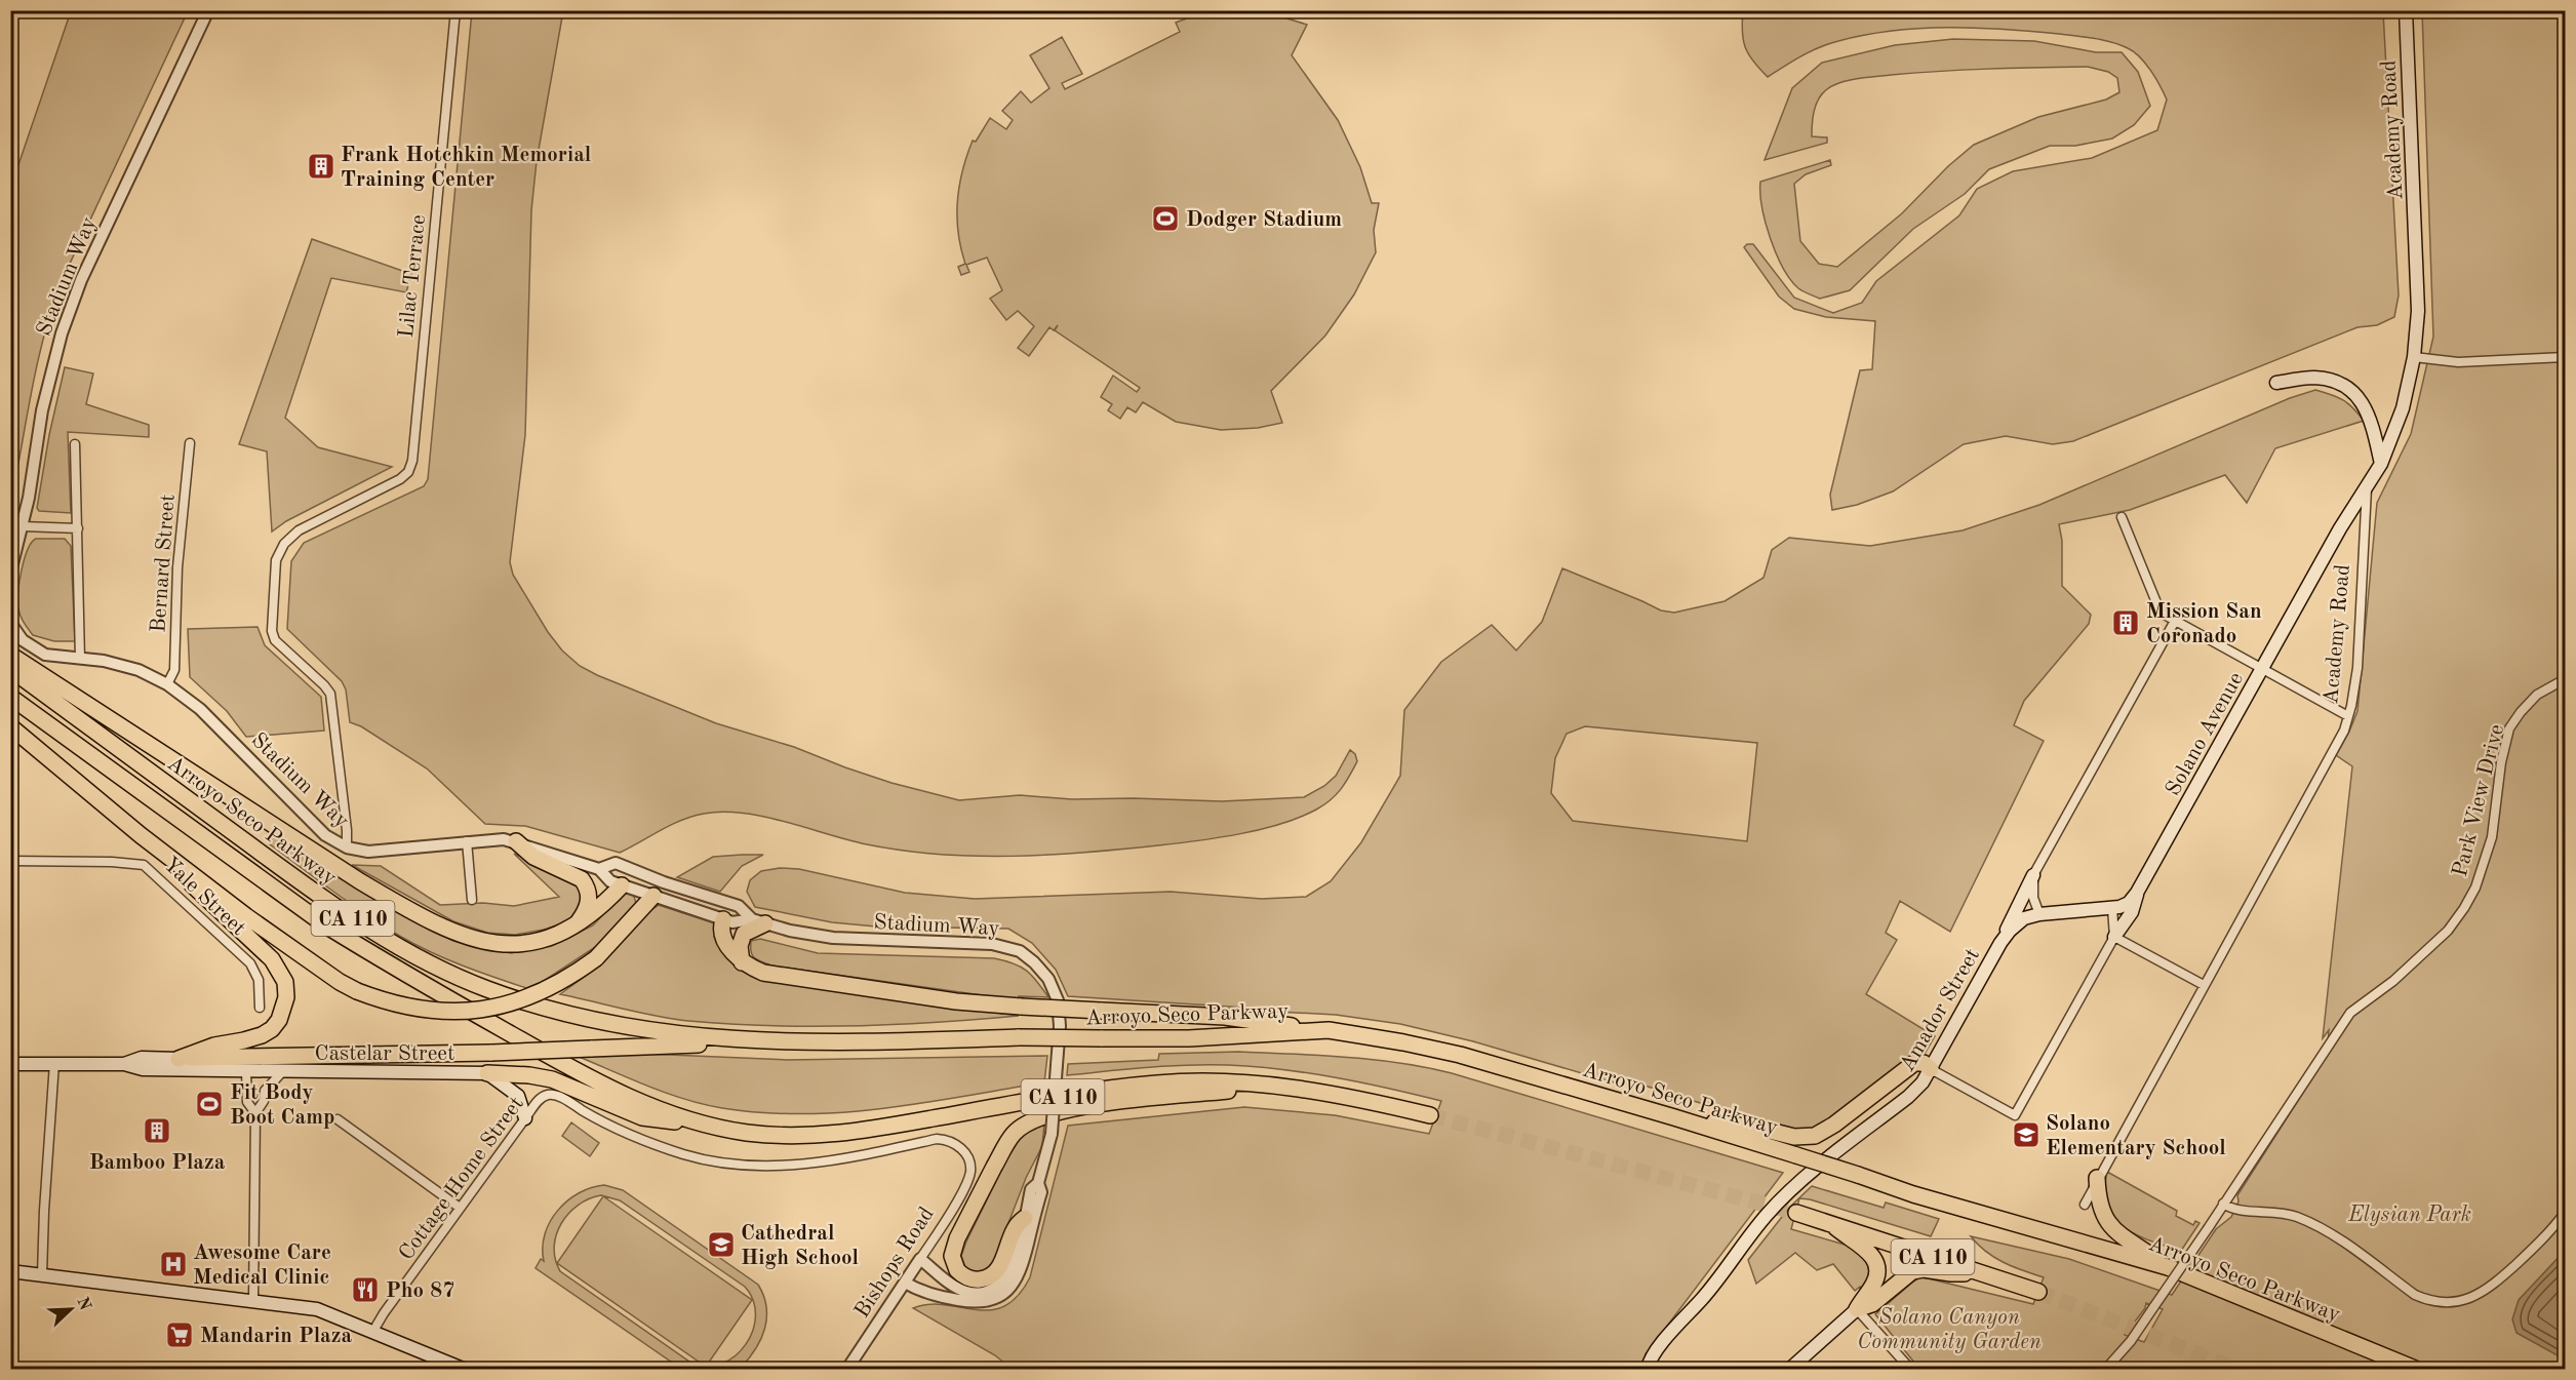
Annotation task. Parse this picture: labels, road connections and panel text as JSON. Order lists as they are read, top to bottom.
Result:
{
  "streets": {
    "highway": ["Arroyo Seco Parkway", "CA 110"],
    "main road": [
      "Academy Road",
      "Solano Avenue",
      "Amador Street",
      "Castelar Street"
    ],
    "street": [
      "Stadium Way",
      "Lilac Terrace",
      "Bernard Street",
      "Park View Drive",
      "Yale Street",
      "Cottage Home Street",
      "Bishops Road"
    ]
  },
  "crossings": [
    ["Academy Road", "Solano Avenue"],
    ["Stadium Way", "Lilac Terrace"],
    ["Stadium Way", "Bernard Street"],
    ["Stadium Way", "Bishops Road"],
    ["Cottage Home Street", "Bishops Road"]
  ],
  "parks": ["Elysian Park", "Solano Canyon Community Garden"],
  "places": {
    "building": ["Frank Hotchkin Memorial Training Center", "Mission San Coronado", "Bamboo Plaza"],
    "sports": ["Dodger Stadium", "Fit Body Boot Camp"],
    "school or university": ["Solano Elementary School", "Cathedral High School"],
    "hospital": ["Awesome Care Medical Clinic"],
    "restaurant": ["Pho 87"],
    "supermarket": ["Mandarin Plaza"]
  },
  "north": "top right"
}
